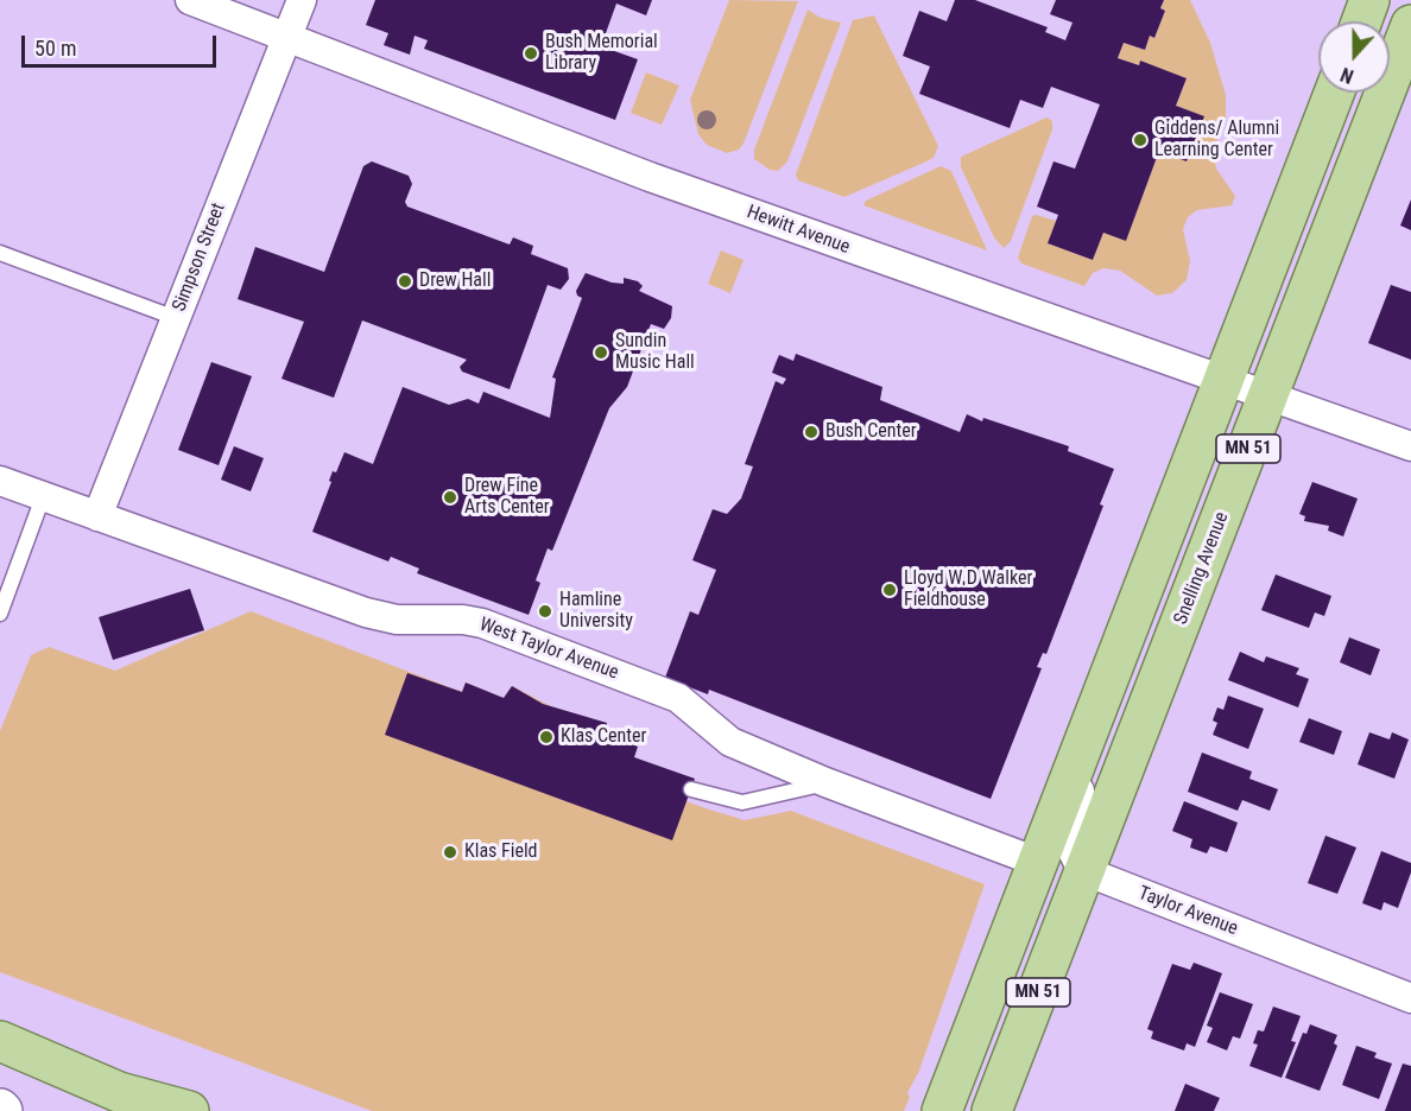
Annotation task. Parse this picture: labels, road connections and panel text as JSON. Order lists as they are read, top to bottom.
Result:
{
  "streets": {
    "main road": ["MN 51", "Snelling Avenue"],
    "street": [
      "Hewitt Avenue",
      "Simpson Street",
      "West Taylor Avenue",
      "Taylor Avenue"
    ]
  },
  "crossings": [
    ["Hewitt Avenue", "Simpson Street"],
    ["Hewitt Avenue", "MN 51"],
    ["Hewitt Avenue", "Snelling Avenue"],
    ["Simpson Street", "West Taylor Avenue"],
    ["MN 51", "West Taylor Avenue"],
    ["Snelling Avenue", "Taylor Avenue"]
  ],
  "places": [
    "Bush Memorial Library",
    "Giddens/ Alumni Learning Center",
    "Drew Hall",
    "Sundin Music Hall",
    "Bush Center",
    "Drew Fine Arts Center",
    "Lloyd W.D Walker Fieldhouse",
    "Hamline University",
    "Klas Center",
    "Klas Field"
  ],
  "scale_bar": "50 m",
  "north": "bottom"
}
